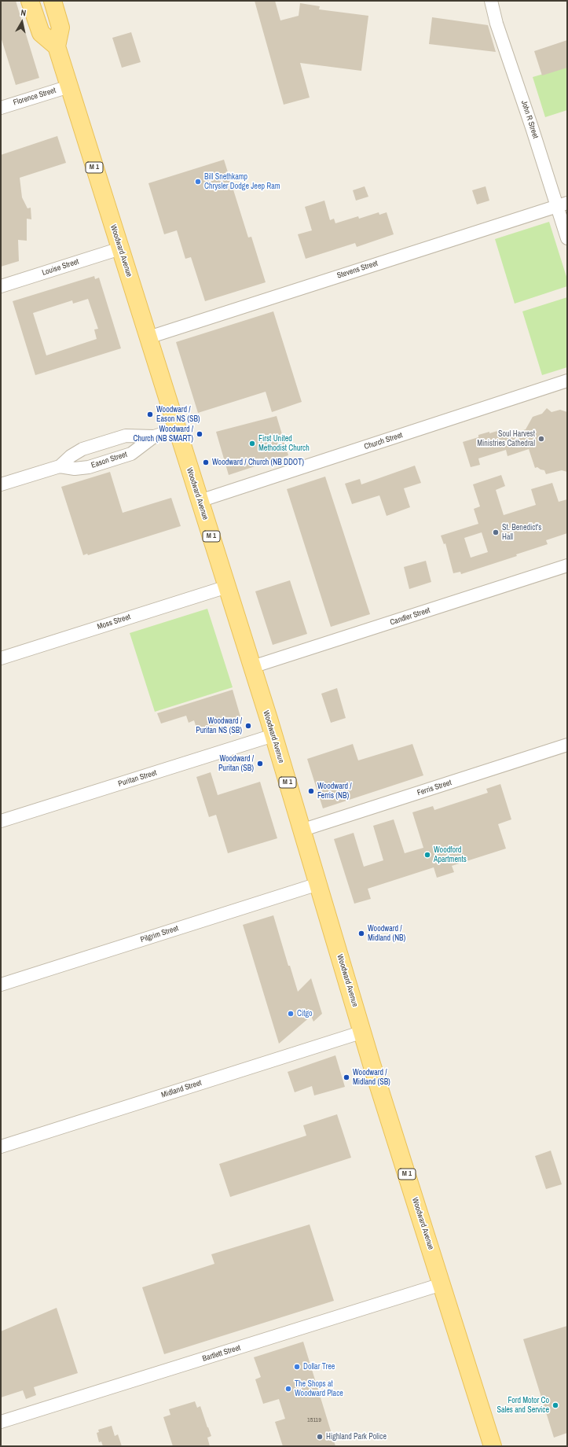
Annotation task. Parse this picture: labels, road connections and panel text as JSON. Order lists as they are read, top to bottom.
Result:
{
  "streets": {
    "main road": ["M 1", "Woodward Avenue"],
    "street": [
      "Florence Street",
      "John R Street",
      "Louise Street",
      "Stevens Street",
      "Church Street",
      "Eason Street",
      "Candler Street",
      "Moss Street",
      "Puritan Street",
      "Ferris Street",
      "Pilgrim Street",
      "Midland Street",
      "Bartlett Street"
    ]
  },
  "crossings": [
    ["Florence Street", "Woodward Avenue"],
    ["John R Street", "Stevens Street"],
    ["Woodward Avenue", "Louise Street"],
    ["Woodward Avenue", "Stevens Street"],
    ["Woodward Avenue", "Church Street"],
    ["Woodward Avenue", "Eason Street"],
    ["Woodward Avenue", "Candler Street"],
    ["Woodward Avenue", "Moss Street"],
    ["Woodward Avenue", "Puritan Street"],
    ["Woodward Avenue", "Ferris Street"],
    ["Woodward Avenue", "Pilgrim Street"],
    ["Woodward Avenue", "Midland Street"],
    ["Woodward Avenue", "Bartlett Street"]
  ],
  "places": [
    "Bill Snethkamp Chrysler Dodge Jeep Ram",
    "Woodward / Eason NS (SB)",
    "Woodward / Church (NB SMART)",
    "Soul Harvest Ministries Cathedral",
    "First United Methodist Church",
    "Woodward / Church (NB DDOT)",
    "St. Benedict's Hall",
    "Woodward / Puritan NS (SB)",
    "Woodward / Puritan (SB)",
    "Woodward / Ferris (NB)",
    "Woodford Apartments",
    "Woodward / Midland (NB)",
    "Citgo",
    "Woodward / Midland (SB)",
    "Dollar Tree",
    "The Shops at Woodward Place",
    "Ford Motor Co Sales and Service",
    "Highland Park Police"
  ],
  "house_numbers": ["15119"],
  "north": "top"
}
